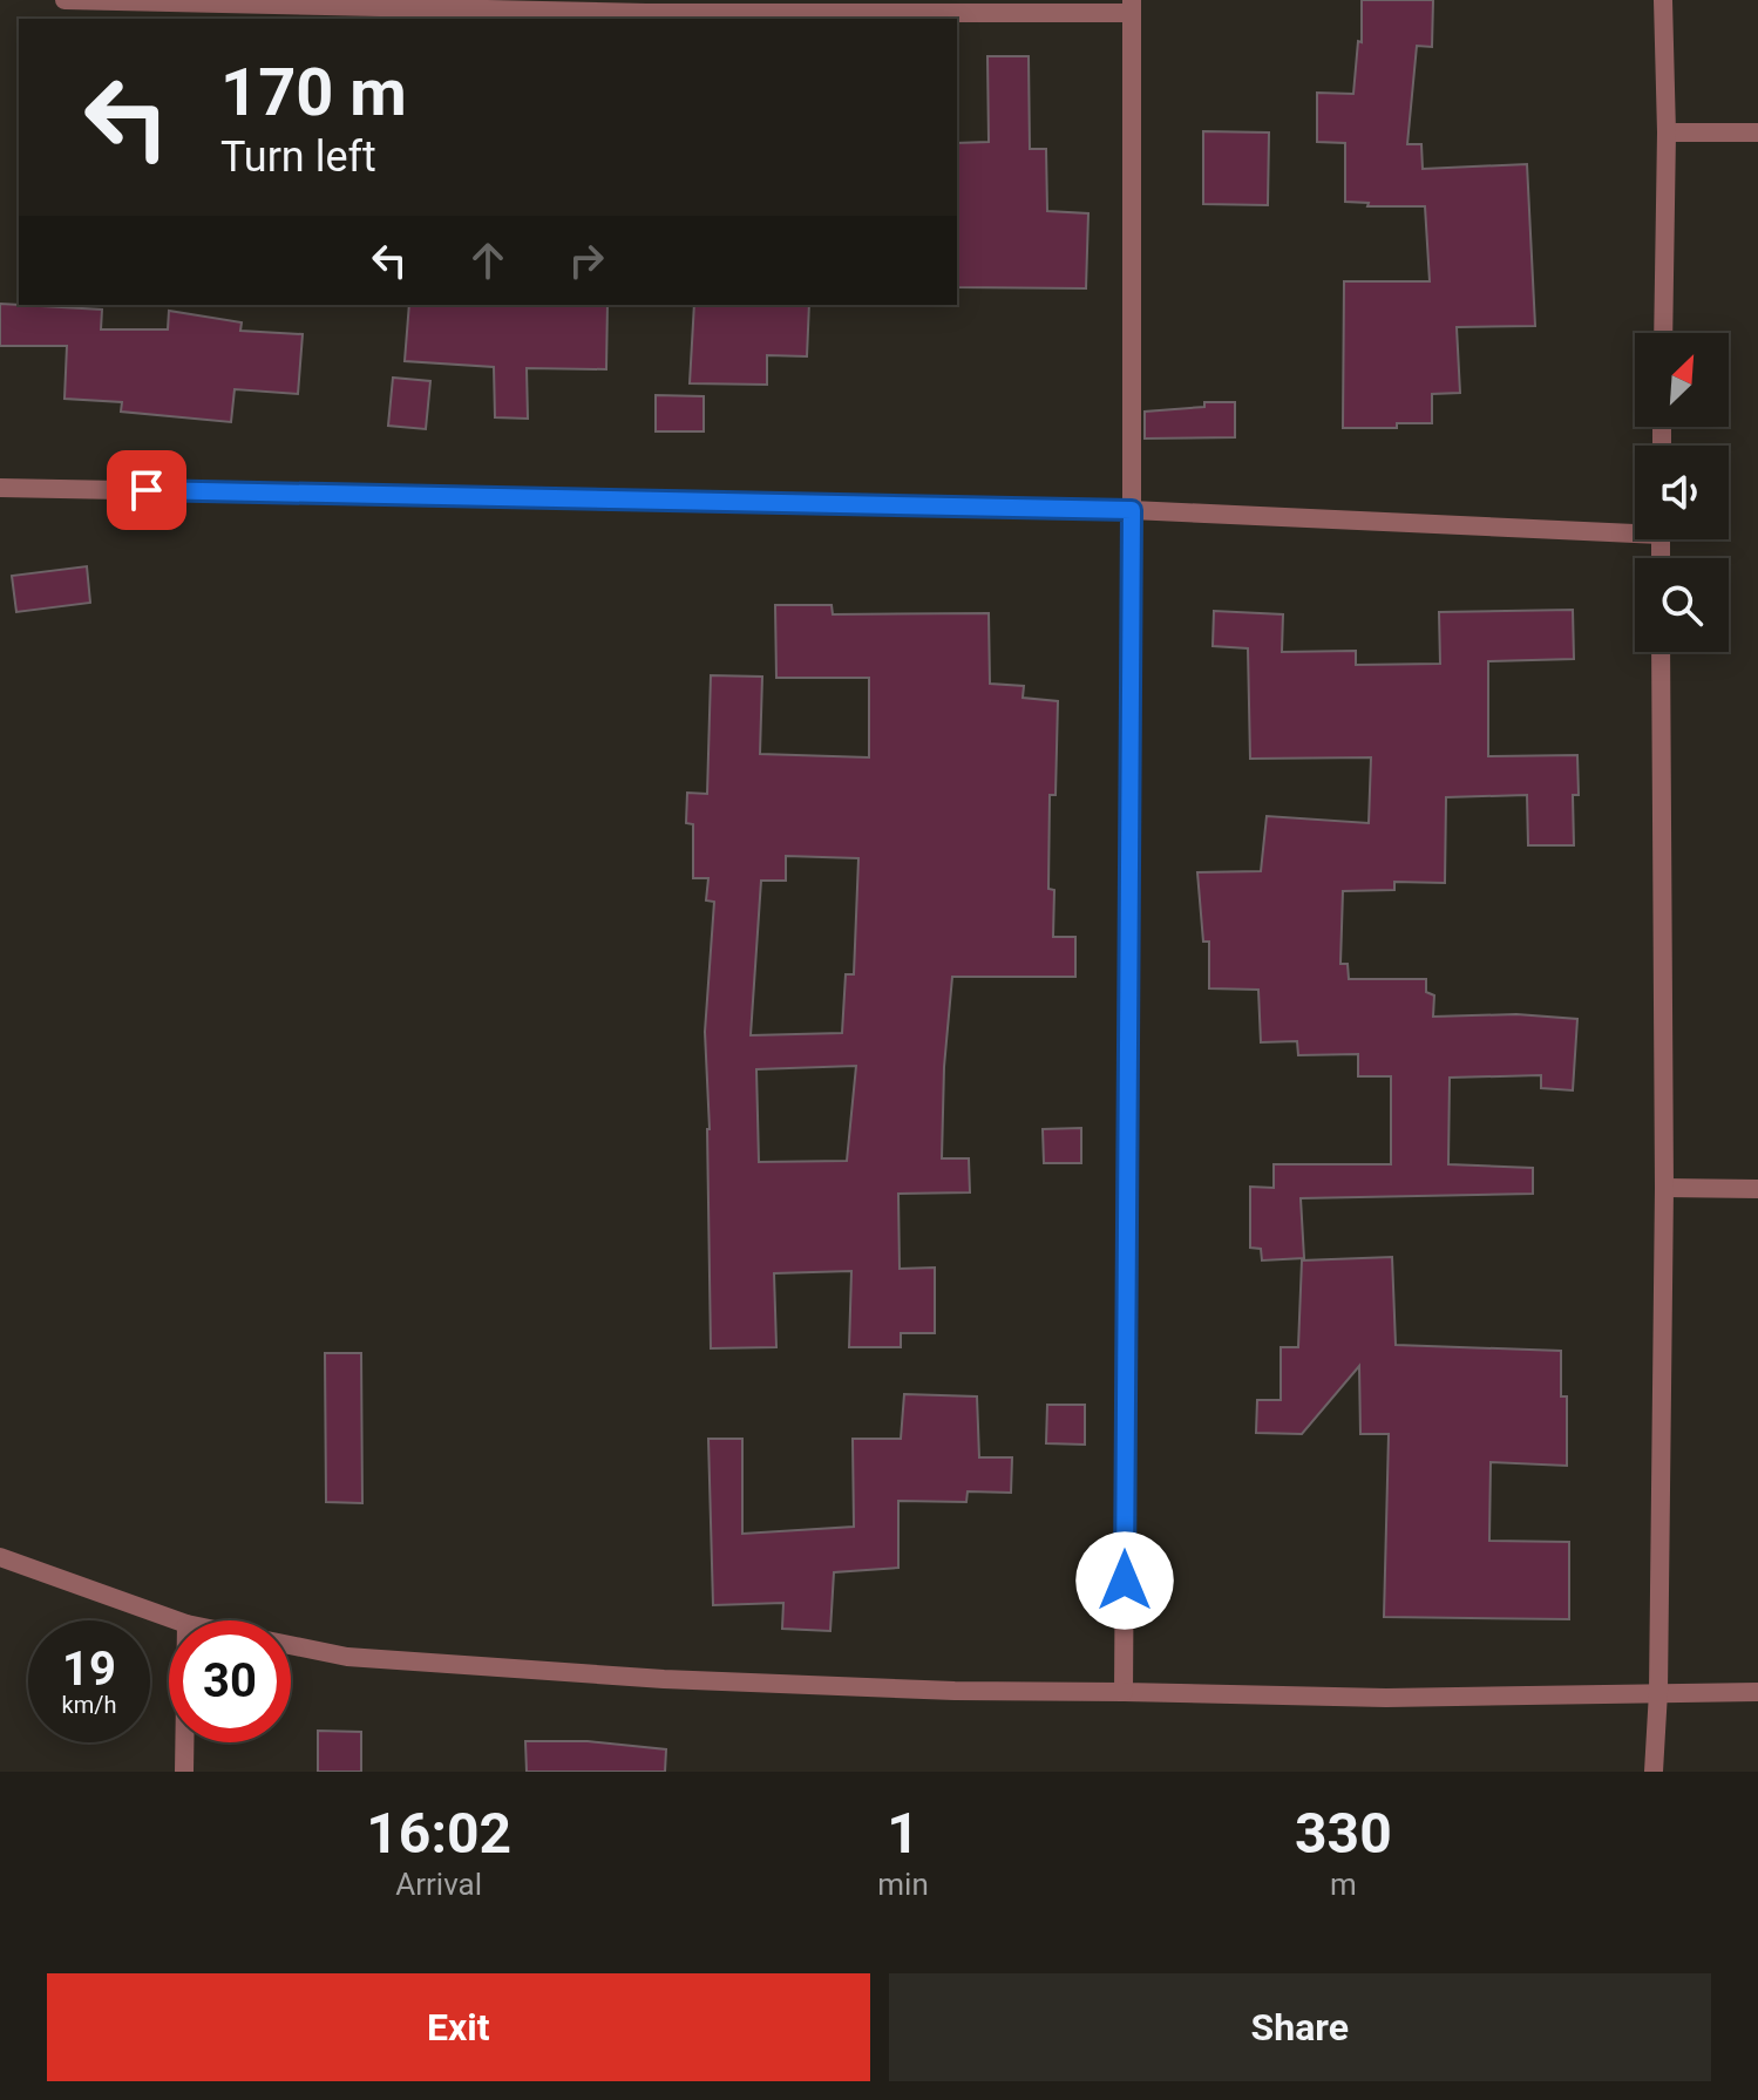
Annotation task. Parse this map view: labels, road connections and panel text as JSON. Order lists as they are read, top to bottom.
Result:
{
  "north": "top right",
  "page": {
    "turn": ["170 m", "Turn left"],
    "speed": "19 km/h",
    "limit": "30",
    "eta": [
      "16:02",
      "Arrival",
      "1",
      "min",
      "330",
      "m"
    ],
    "buttons": ["Exit", "Share"]
  }
}
